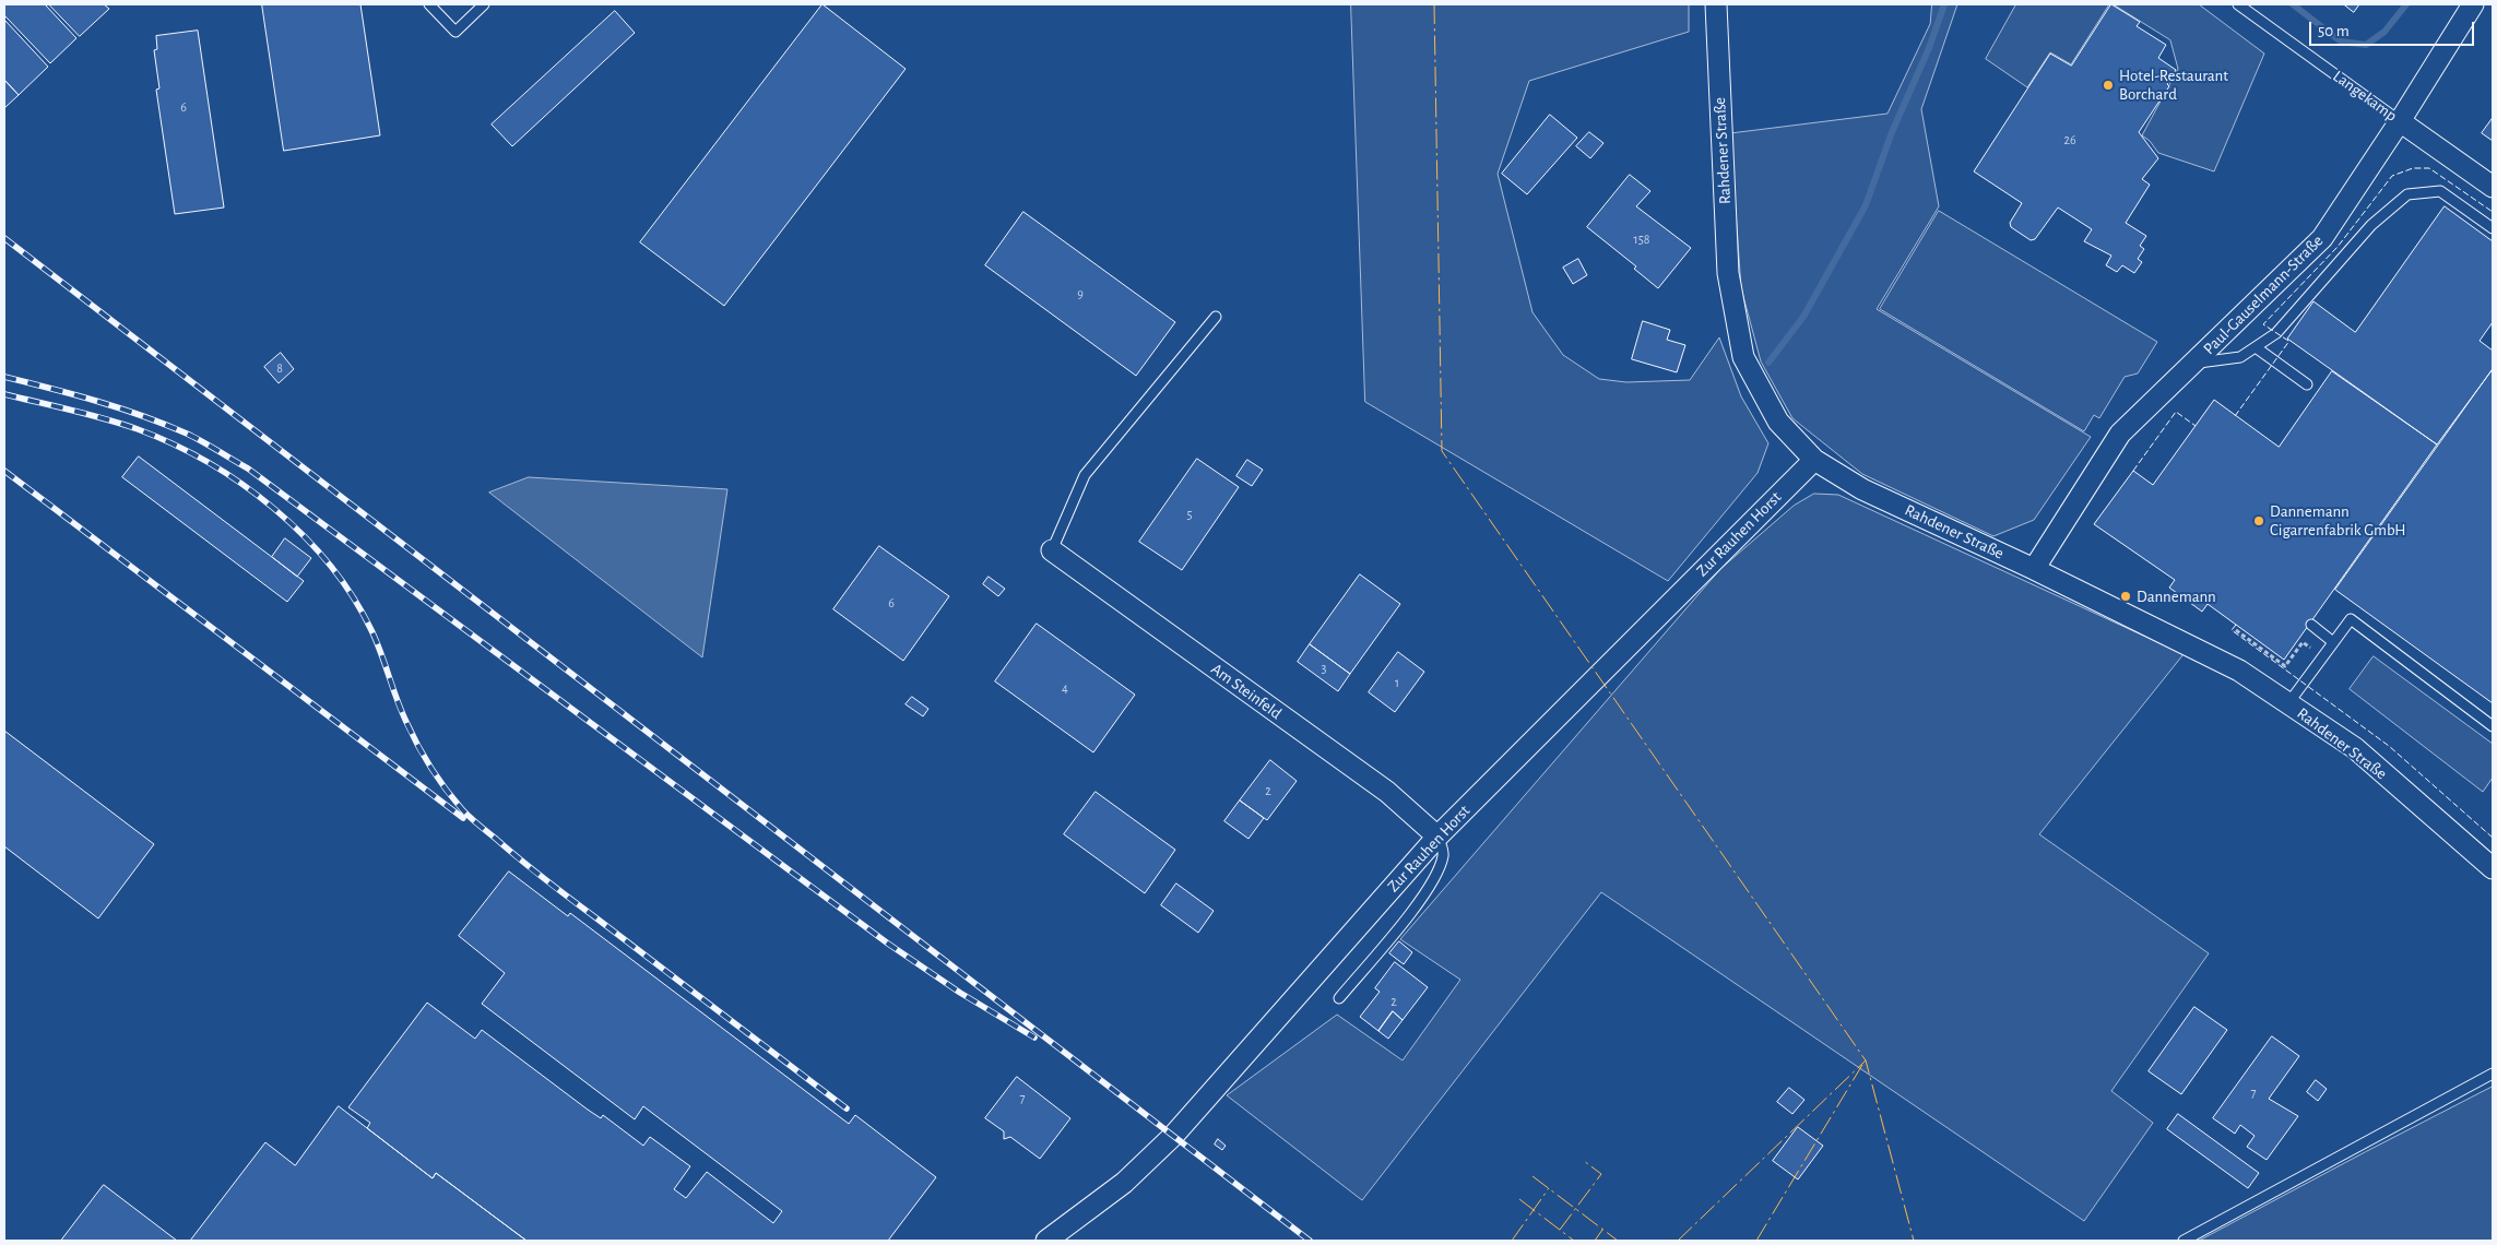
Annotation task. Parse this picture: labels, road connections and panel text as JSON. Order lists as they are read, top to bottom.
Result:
{
  "streets": {
    "street": [
      "Langekamp",
      "Rahdener Straße",
      "Paul-Gauselmann-Straße",
      "Zur Rauhen Horst",
      "Am Steinfeld"
    ]
  },
  "crossings": [
    ["Langekamp", "Paul-Gauselmann-Straße"],
    ["Rahdener Straße", "Paul-Gauselmann-Straße"],
    ["Rahdener Straße", "Zur Rauhen Horst"],
    ["Zur Rauhen Horst", "Am Steinfeld"]
  ],
  "places": ["Hotel-Restaurant Borchard", "Dannemann Cigarrenfabrik GmbH", "Dannemann"],
  "house_numbers": [
    "6",
    "26",
    "158",
    "9",
    "8",
    "5",
    "6",
    "3",
    "1",
    "4",
    "2",
    "2",
    "7",
    "7"
  ],
  "scale_bar": "50 m"
}
